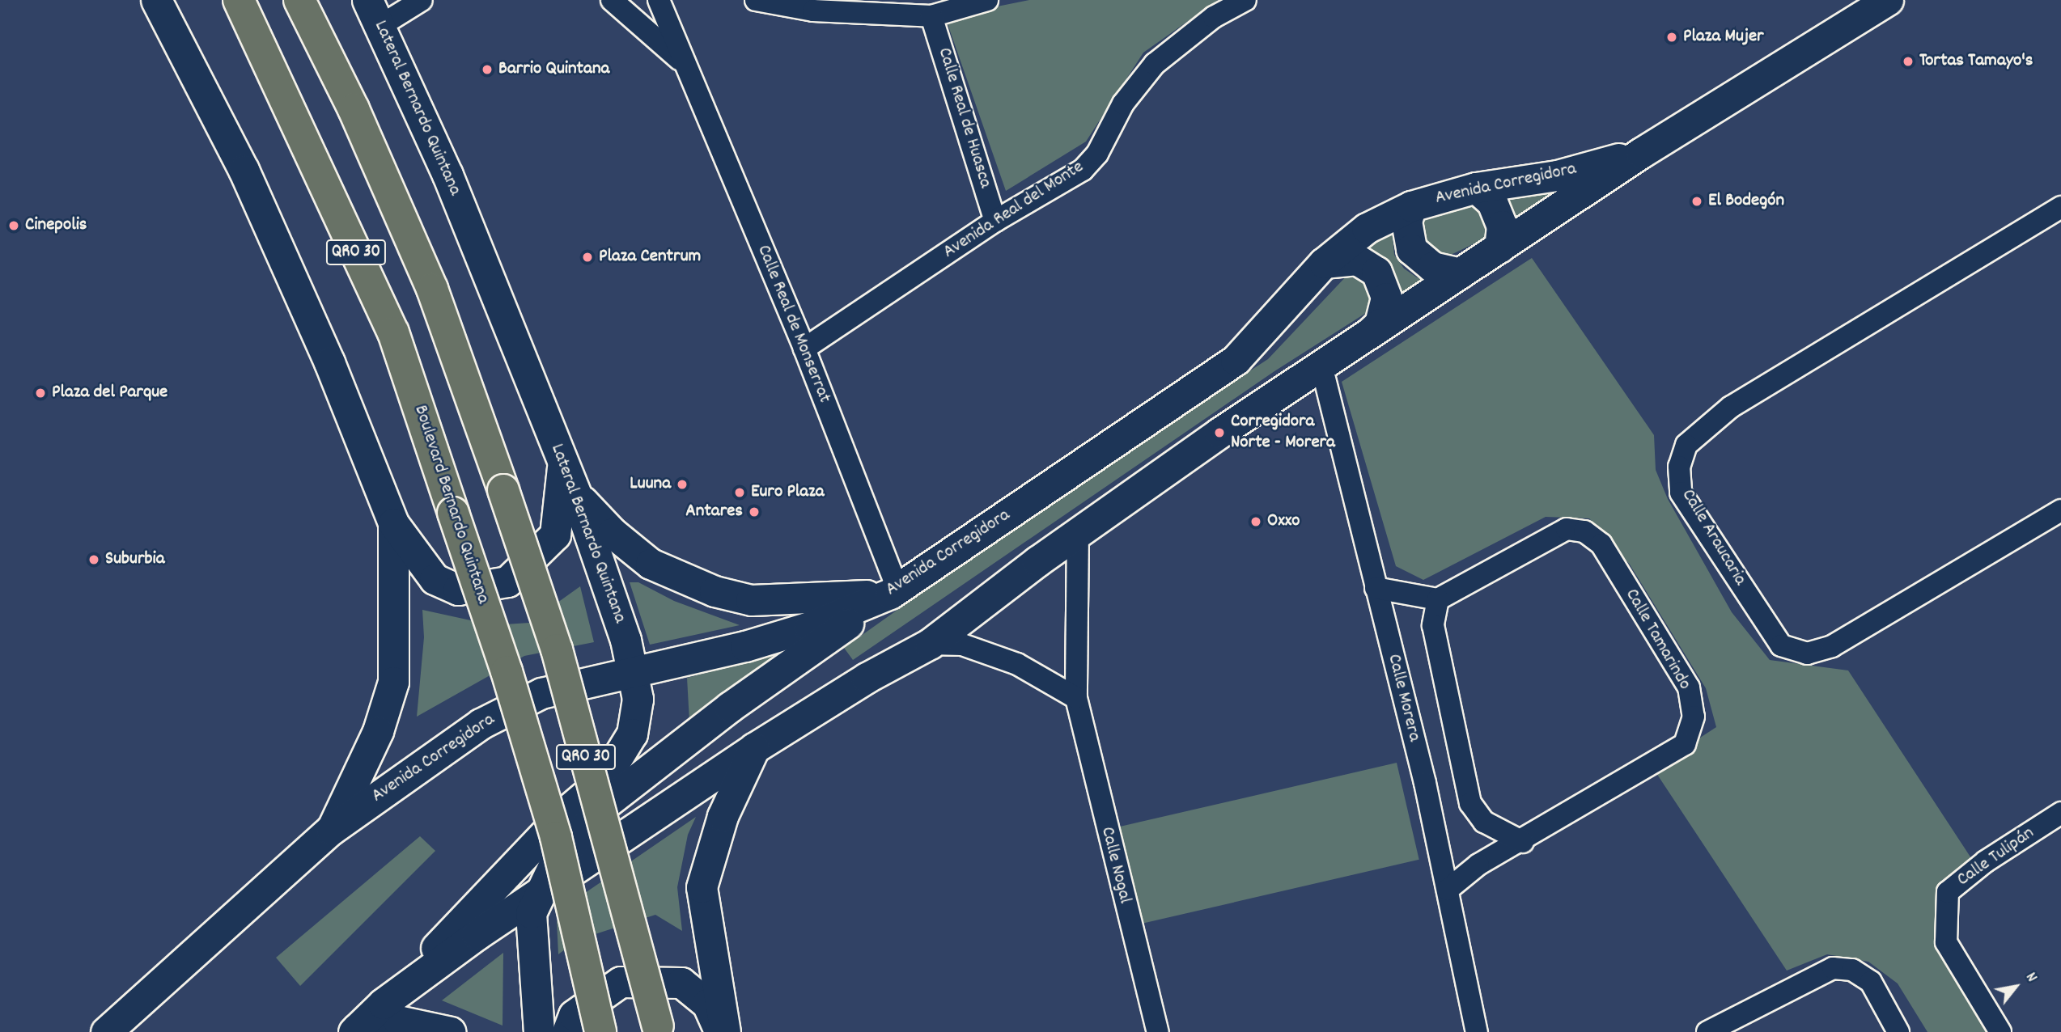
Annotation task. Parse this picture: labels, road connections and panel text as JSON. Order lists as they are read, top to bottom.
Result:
{
  "streets": {
    "main road": [
      "Lateral Bernardo Quintana",
      "Avenida Corregidora",
      "QRO 30",
      "Boulevard Bernardo Quintana"
    ],
    "street": [
      "Calle Real de Huasca",
      "Avenida Real del Monte",
      "Calle Real de Monserrat",
      "Calle Araucaria",
      "Calle Tamarindo",
      "Calle Morera",
      "Calle Tulipán",
      "Calle Nogal"
    ]
  },
  "crossings": [
    ["Lateral Bernardo Quintana", "Avenida Corregidora"],
    ["Calle Real de Huasca", "Avenida Real del Monte"],
    ["Avenida Corregidora", "Calle Real de Monserrat"],
    ["Avenida Corregidora", "Calle Morera"],
    ["Avenida Corregidora", "Calle Nogal"],
    ["Avenida Real del Monte", "Calle Real de Monserrat"],
    ["Calle Tamarindo", "Calle Morera"]
  ],
  "places": [
    "Plaza Mujer",
    "Tortas Tamayo's",
    "Barrio Quintana",
    "El Bodegón",
    "Cinepolis",
    "Plaza Centrum",
    "Plaza del Parque",
    "Corregidora Norte - Morera",
    "Luuna",
    "Euro Plaza",
    "Antares",
    "Oxxo",
    "Suburbia"
  ],
  "north": "top right"
}
